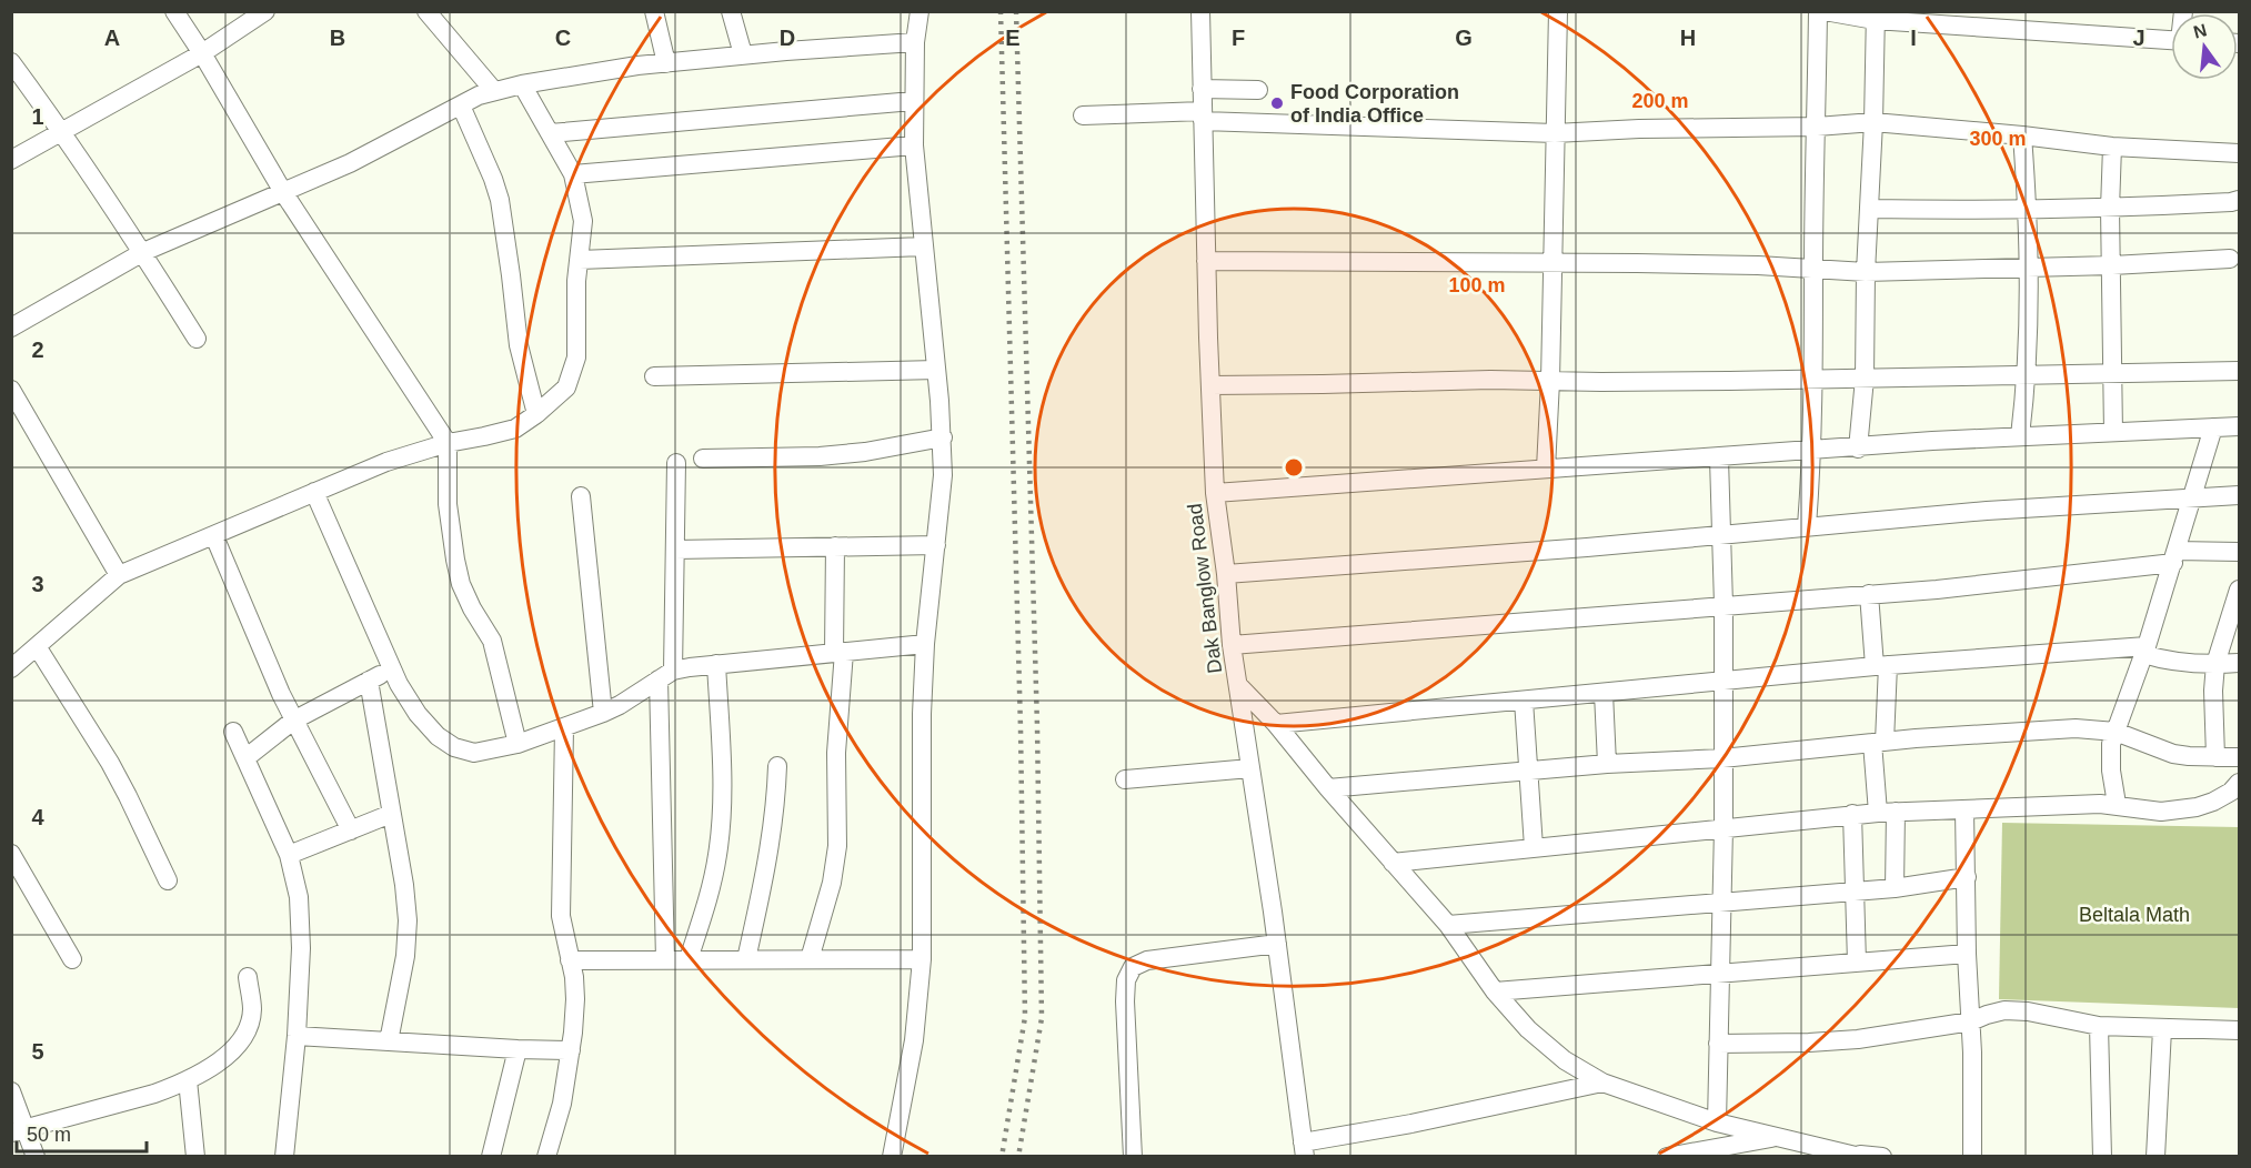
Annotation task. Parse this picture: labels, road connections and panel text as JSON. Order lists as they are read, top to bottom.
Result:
{
  "streets": {
    "street": ["Dak Banglow Road"]
  },
  "parks": ["Beltala Math"],
  "places": ["Food Corporation of India Office"],
  "scale_bar": "50 m",
  "north": "top",
  "grid": {
    "columns": [
      "A",
      "B",
      "C",
      "D",
      "E",
      "F",
      "G",
      "H",
      "I",
      "J"
    ],
    "rows": [
      "1",
      "2",
      "3",
      "4",
      "5"
    ]
  },
  "rings": ["200 m", "300 m", "100 m"]
}
